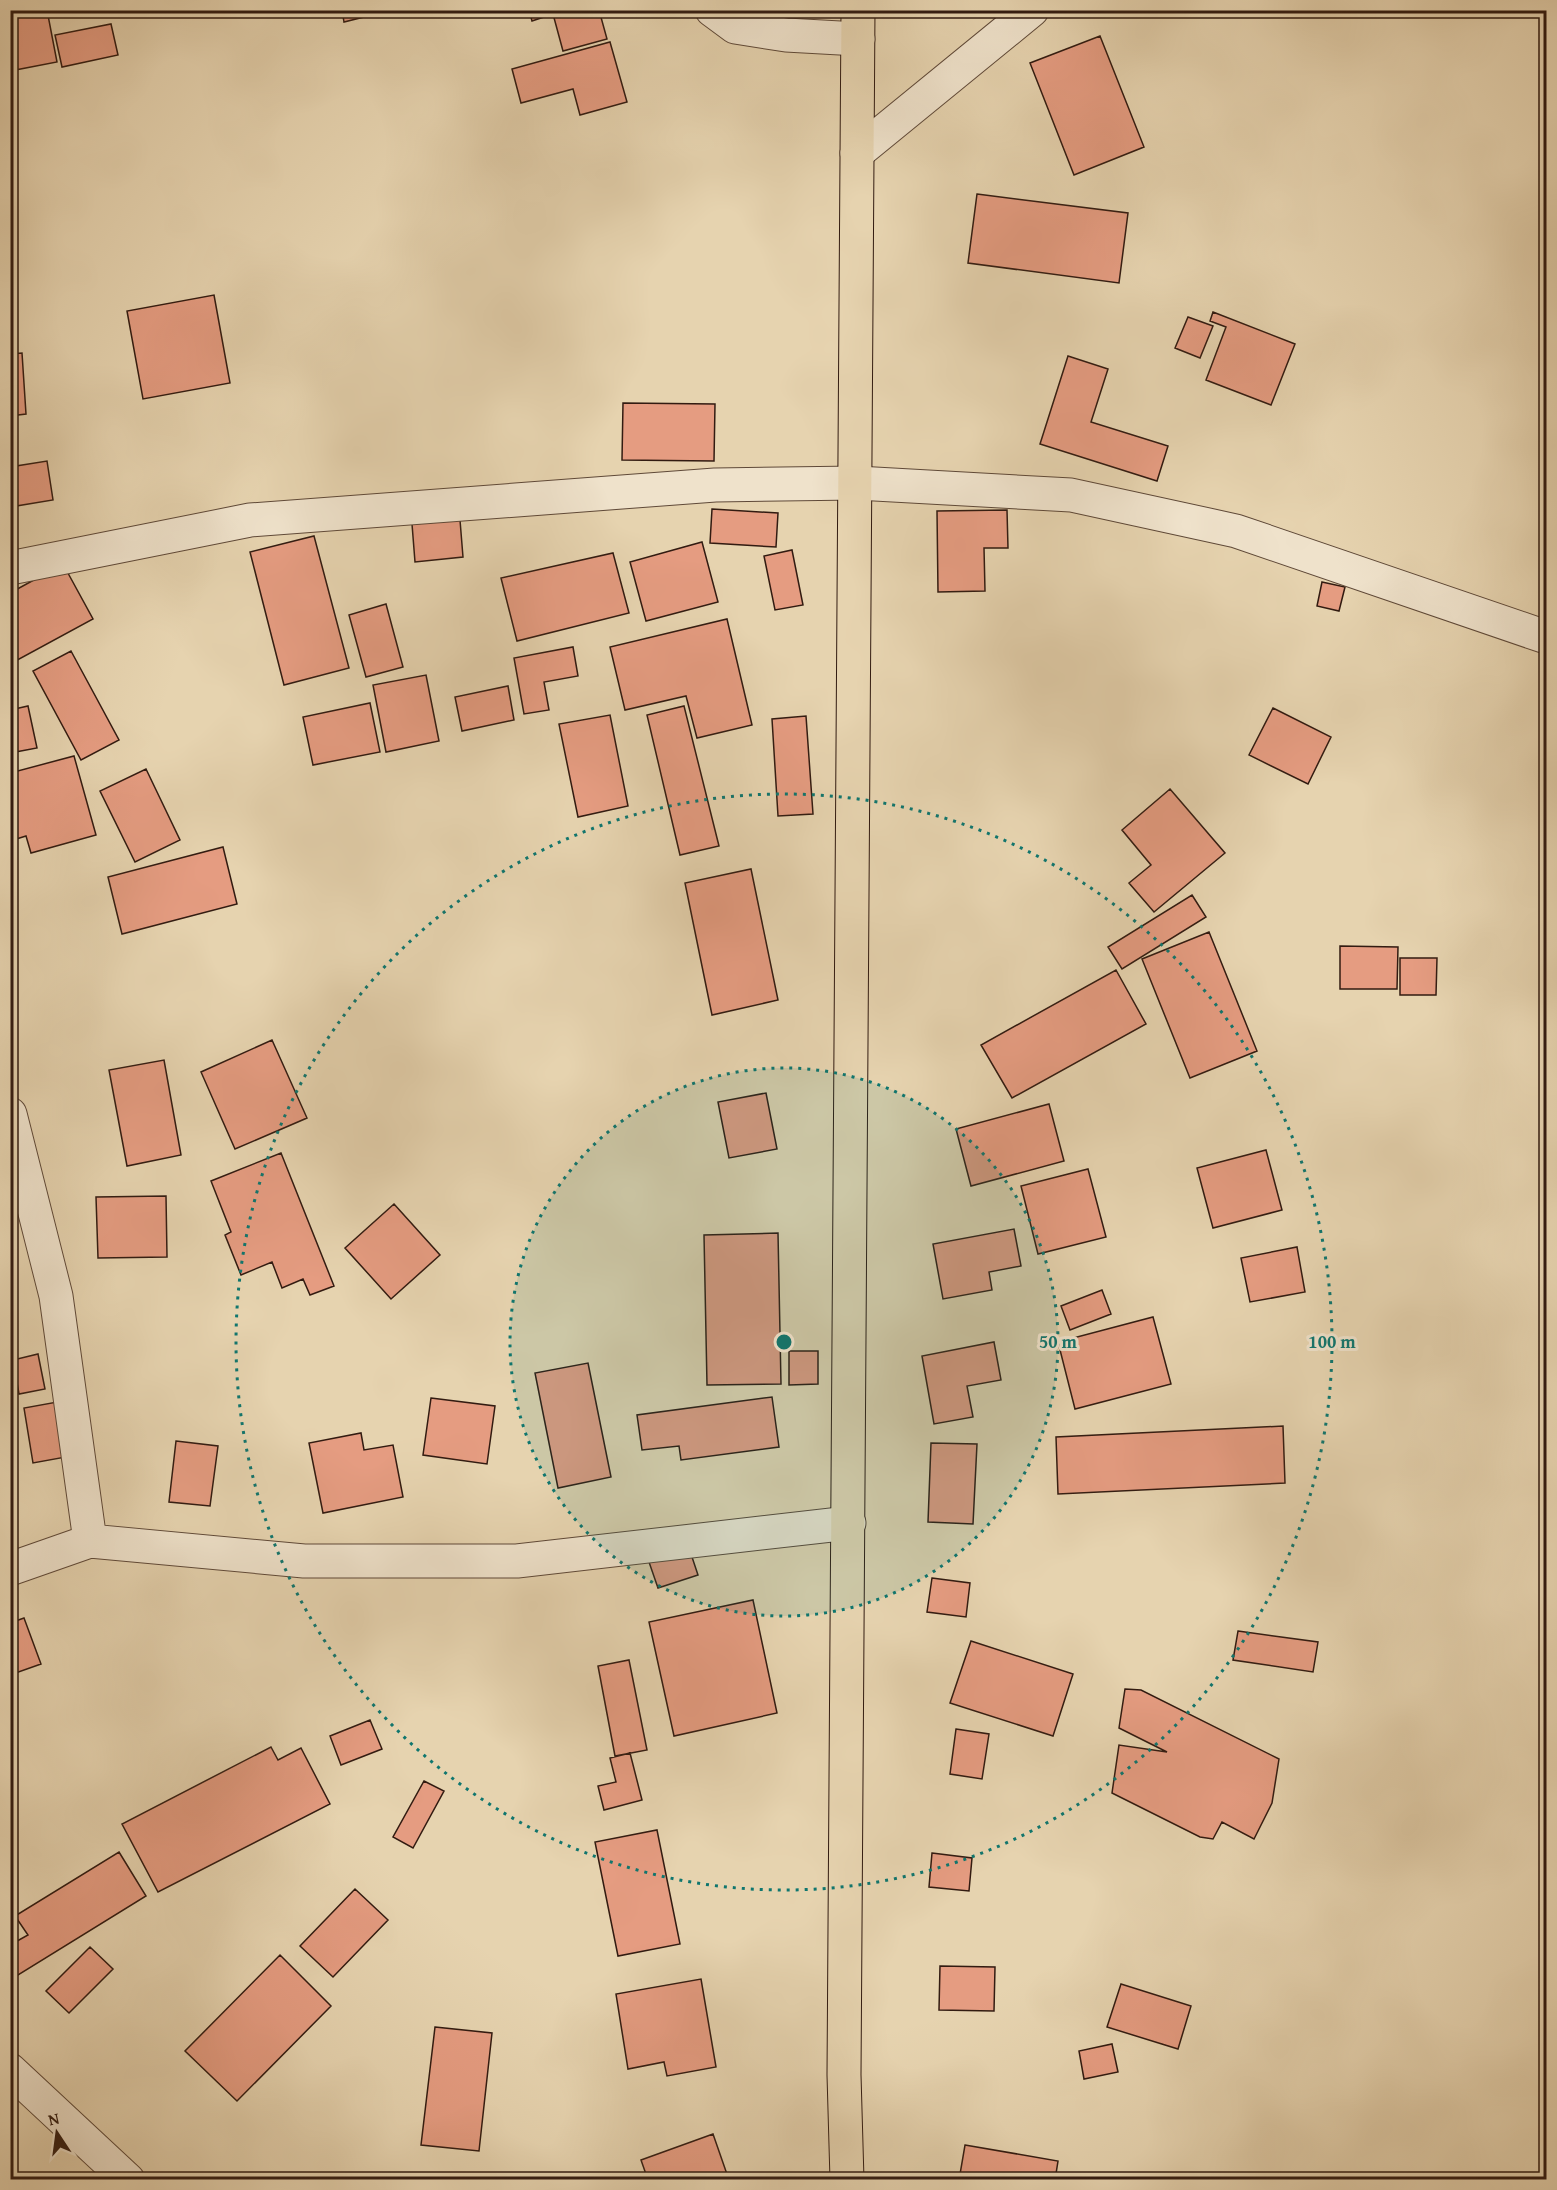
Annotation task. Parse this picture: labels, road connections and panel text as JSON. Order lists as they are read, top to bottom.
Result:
{
  "north": "top",
  "rings": ["50 m", "100 m"]
}
